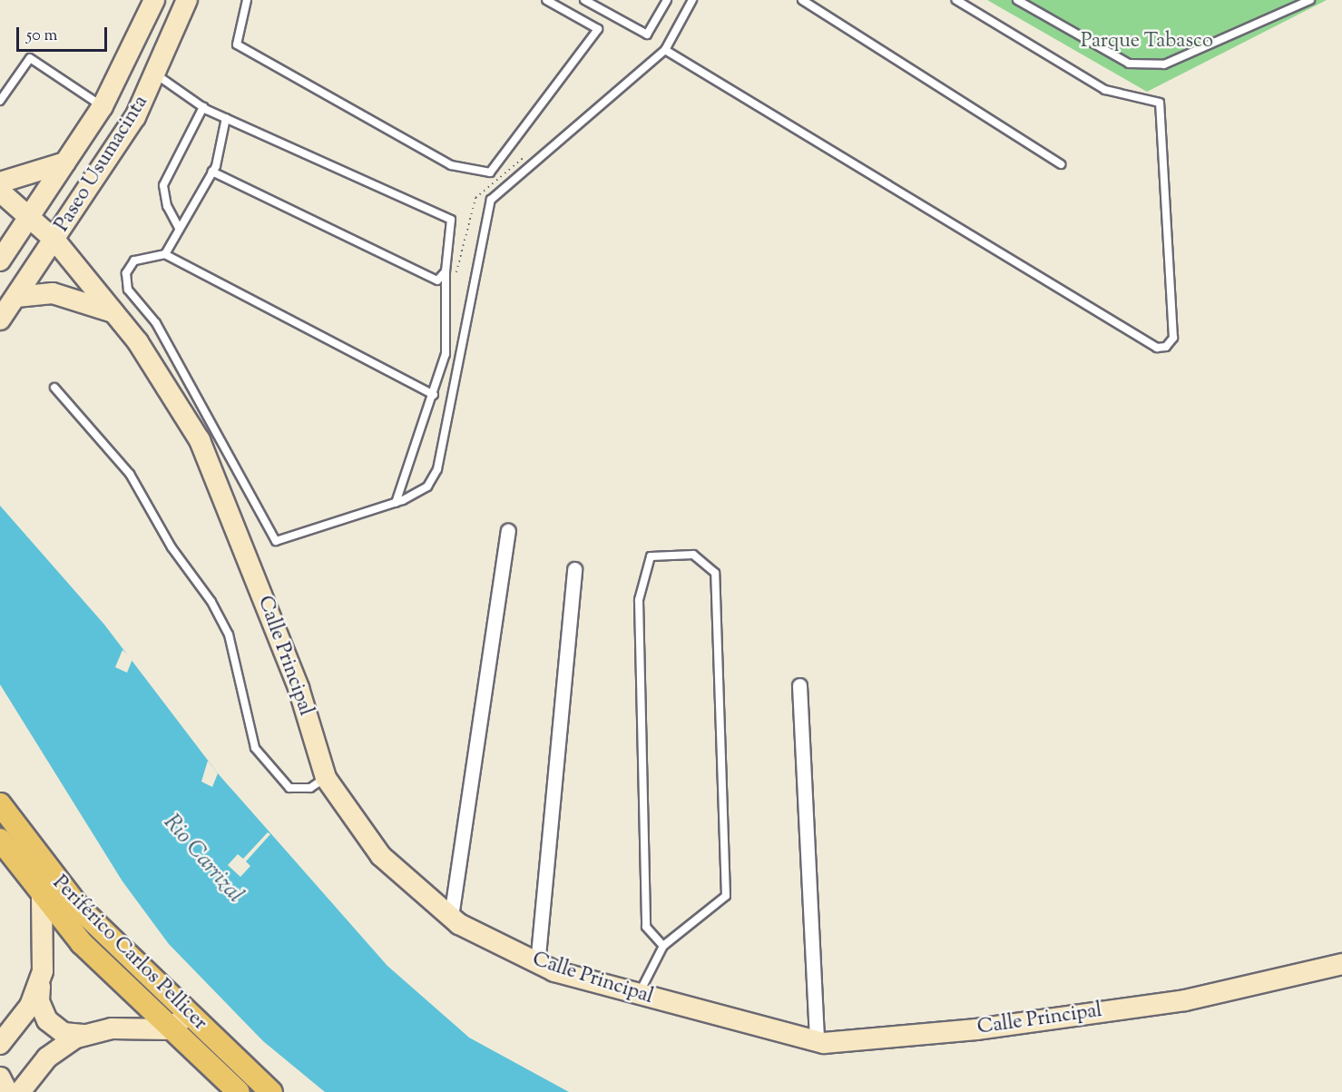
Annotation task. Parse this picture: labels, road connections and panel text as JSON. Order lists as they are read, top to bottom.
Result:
{
  "streets": {
    "main road": ["Paseo Usumacinta", "Calle Principal", "Periférico Carlos Pellicer"]
  },
  "crossings": [
    ["Paseo Usumacinta", "Calle Principal"]
  ],
  "water": ["Rio Carrizal"],
  "parks": ["Parque Tabasco"],
  "scale_bar": "50 m"
}
